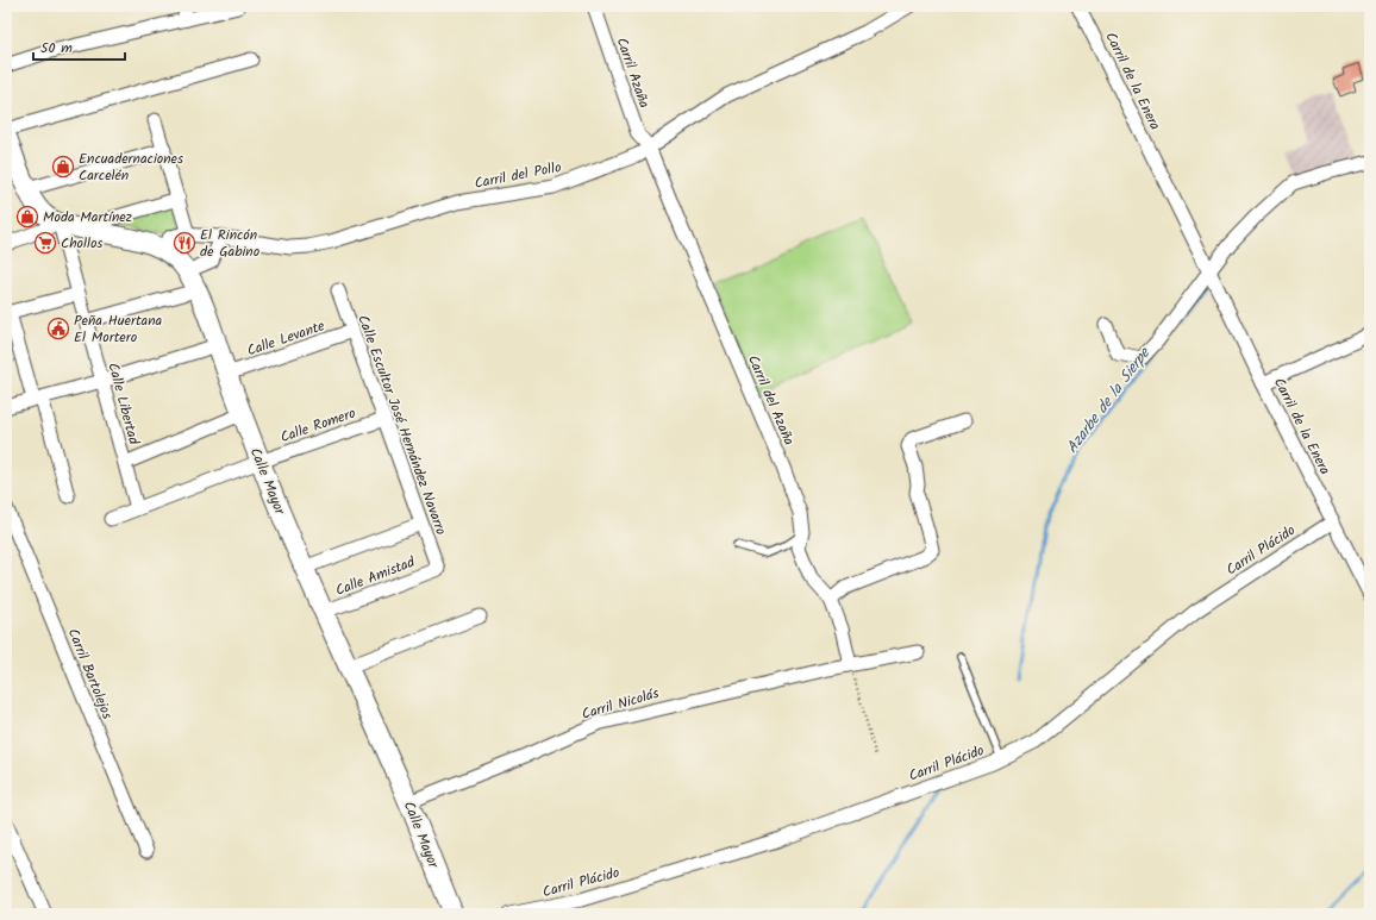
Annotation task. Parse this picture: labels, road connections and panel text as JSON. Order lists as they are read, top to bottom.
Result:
{
  "streets": {
    "main road": ["Calle Mayor"],
    "street": [
      "Carril Azaña",
      "Carril de la Enera",
      "Carril del Pollo",
      "Calle Levante",
      "Carril del Azaña",
      "Calle Libertad",
      "Calle Romero",
      "Calle Escultor José Hernández Navarro",
      "Carril Plácido",
      "Calle Amistad",
      "Carril Bartolejos",
      "Carril Nicolás"
    ]
  },
  "crossings": [
    ["Carril Azaña", "Carril del Pollo"],
    ["Carril Azaña", "Carril del Azaña"],
    ["Carril de la Enera", "Carril Plácido"],
    ["Carril del Pollo", "Carril del Azaña"],
    ["Carril del Pollo", "Calle Mayor"],
    ["Calle Levante", "Calle Escultor José Hernández Navarro"],
    ["Calle Levante", "Calle Mayor"],
    ["Carril del Azaña", "Carril Nicolás"],
    ["Calle Libertad", "Calle Romero"],
    ["Calle Libertad", "Calle Mayor"],
    ["Calle Romero", "Calle Escultor José Hernández Navarro"],
    ["Calle Romero", "Calle Mayor"],
    ["Calle Escultor José Hernández Navarro", "Calle Amistad"],
    ["Calle Mayor", "Calle Amistad"],
    ["Calle Mayor", "Carril Nicolás"]
  ],
  "water": ["Azarbe de la Sierpe"],
  "places": {
    "shop": ["Encuadernaciones Carcelén", "Moda Martínez"],
    "supermarket": ["Chollos"],
    "restaurant": ["El Rincón de Gabino"],
    "public building": ["Peña Huertana El Mortero"]
  },
  "scale_bar": "50 m"
}
